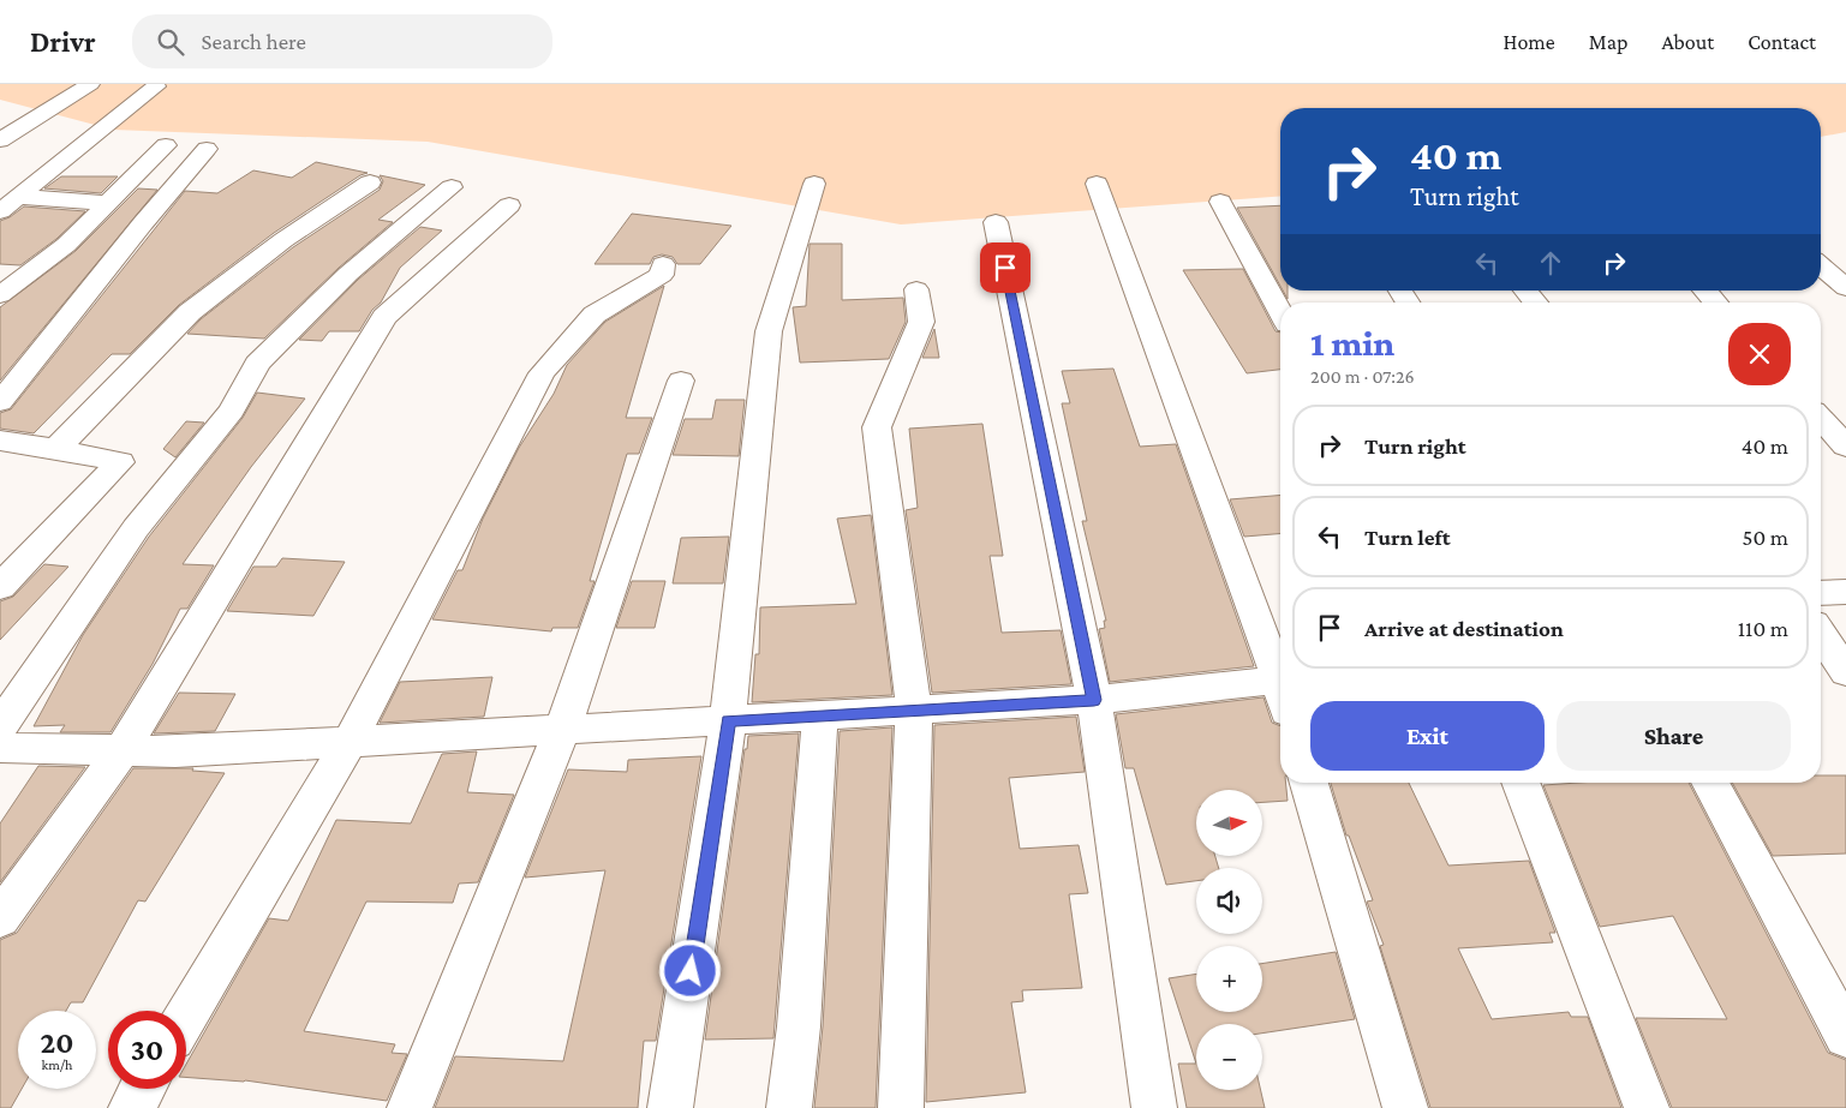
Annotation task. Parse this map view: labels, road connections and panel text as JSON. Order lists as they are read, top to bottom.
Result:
{
  "north": "right",
  "page": {
    "header": "Drivr",
    "search": "Search here",
    "nav": [
      "Home",
      "Map",
      "About",
      "Contact"
    ],
    "turn": ["40 m", "Turn right"],
    "heading": ["1 min", "200 m · 07:26"],
    "list": [
      {
        "name": "Turn right",
        "value": "40 m"
      },
      {
        "name": "Turn left",
        "value": "50 m"
      },
      {
        "name": "Arrive at destination",
        "value": "110 m"
      }
    ],
    "buttons": ["Exit", "Share"],
    "map_buttons": ["+", "−"],
    "speed": "20 km/h",
    "limit": "30"
  }
}
